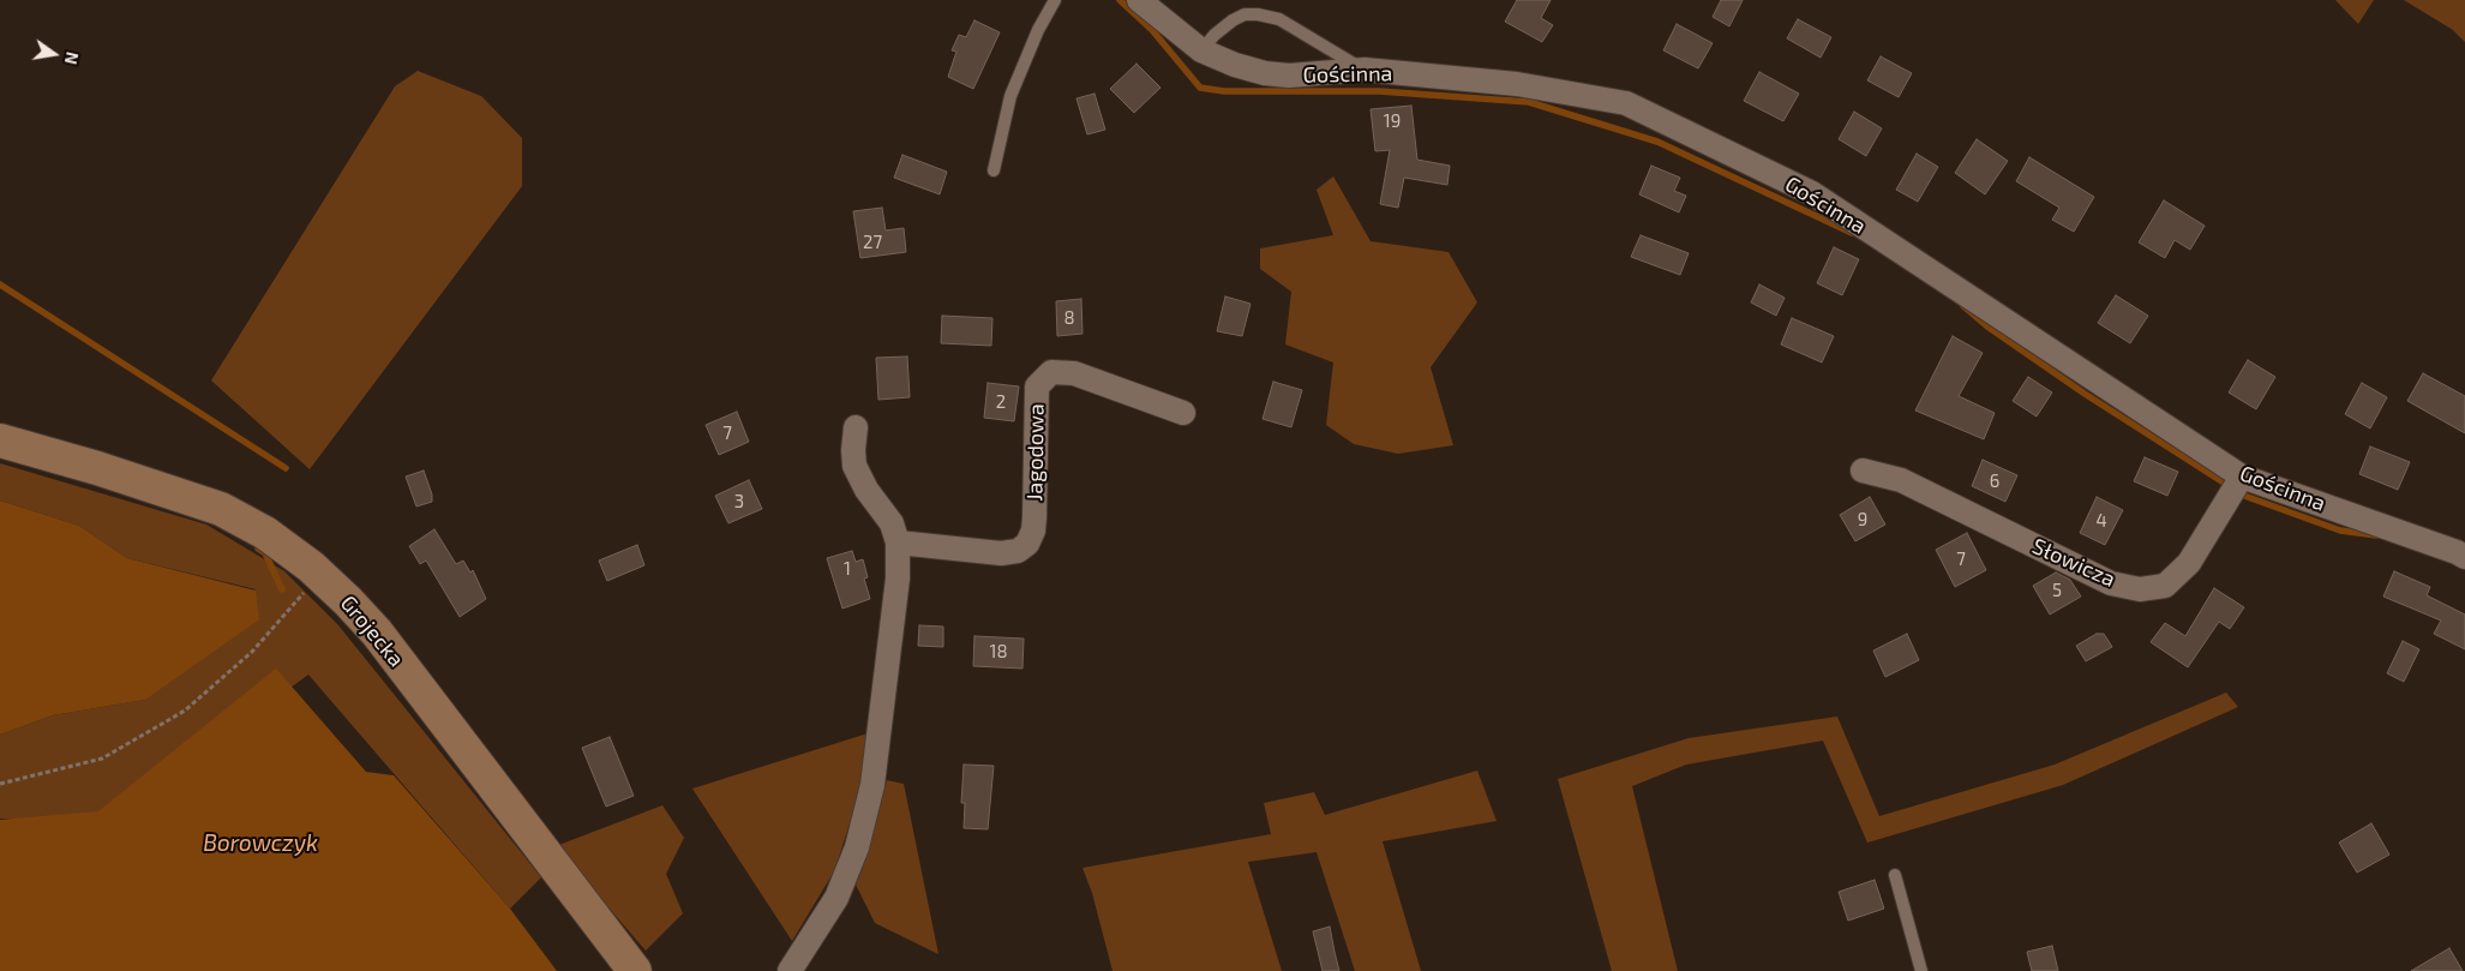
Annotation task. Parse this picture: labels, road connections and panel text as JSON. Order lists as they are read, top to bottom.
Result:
{
  "streets": {
    "street": [
      "Gościnna",
      "Jagodowa",
      "Słowicza",
      "Grojecka"
    ]
  },
  "crossings": [
    ["Gościnna", "Słowicza"]
  ],
  "water": ["Borowczyk"],
  "house_numbers": [
    "19",
    "27",
    "8",
    "2",
    "7",
    "6",
    "3",
    "9",
    "4",
    "7",
    "1",
    "5",
    "18"
  ],
  "north": "right"
}
